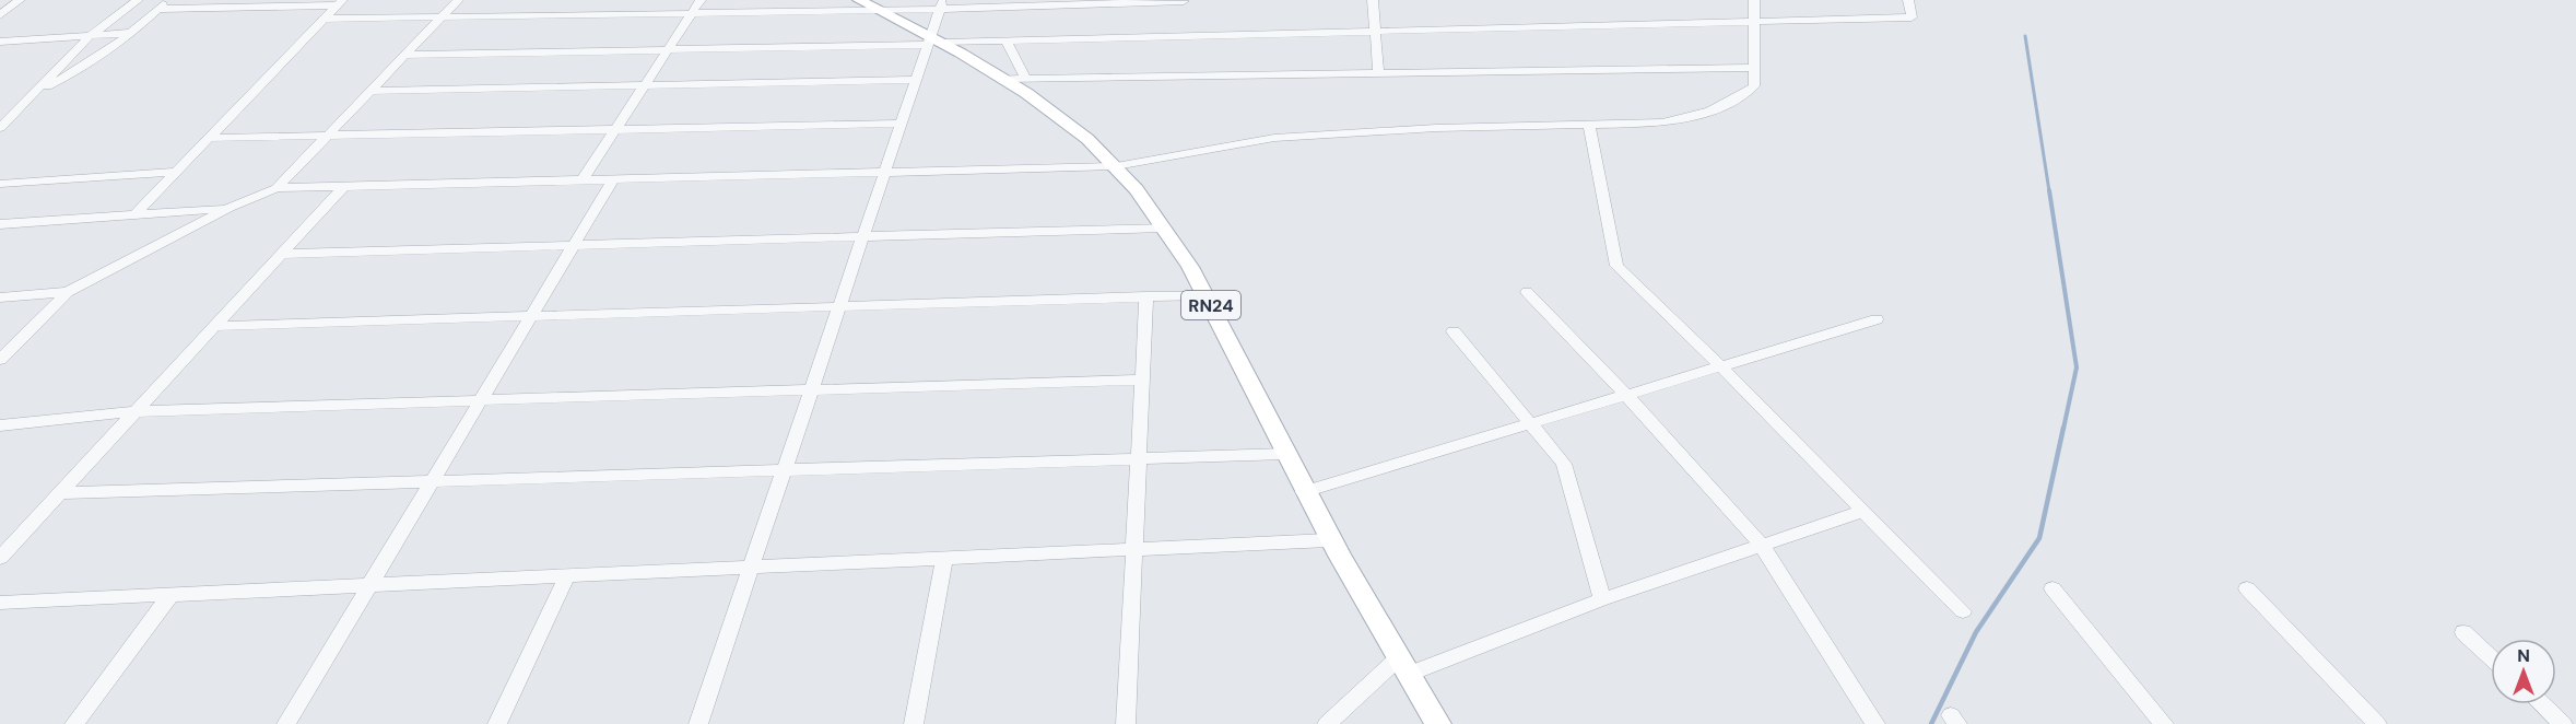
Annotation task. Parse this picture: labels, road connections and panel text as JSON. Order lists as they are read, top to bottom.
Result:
{
  "streets": {
    "main road": ["RN24"]
  },
  "north": "top"
}
